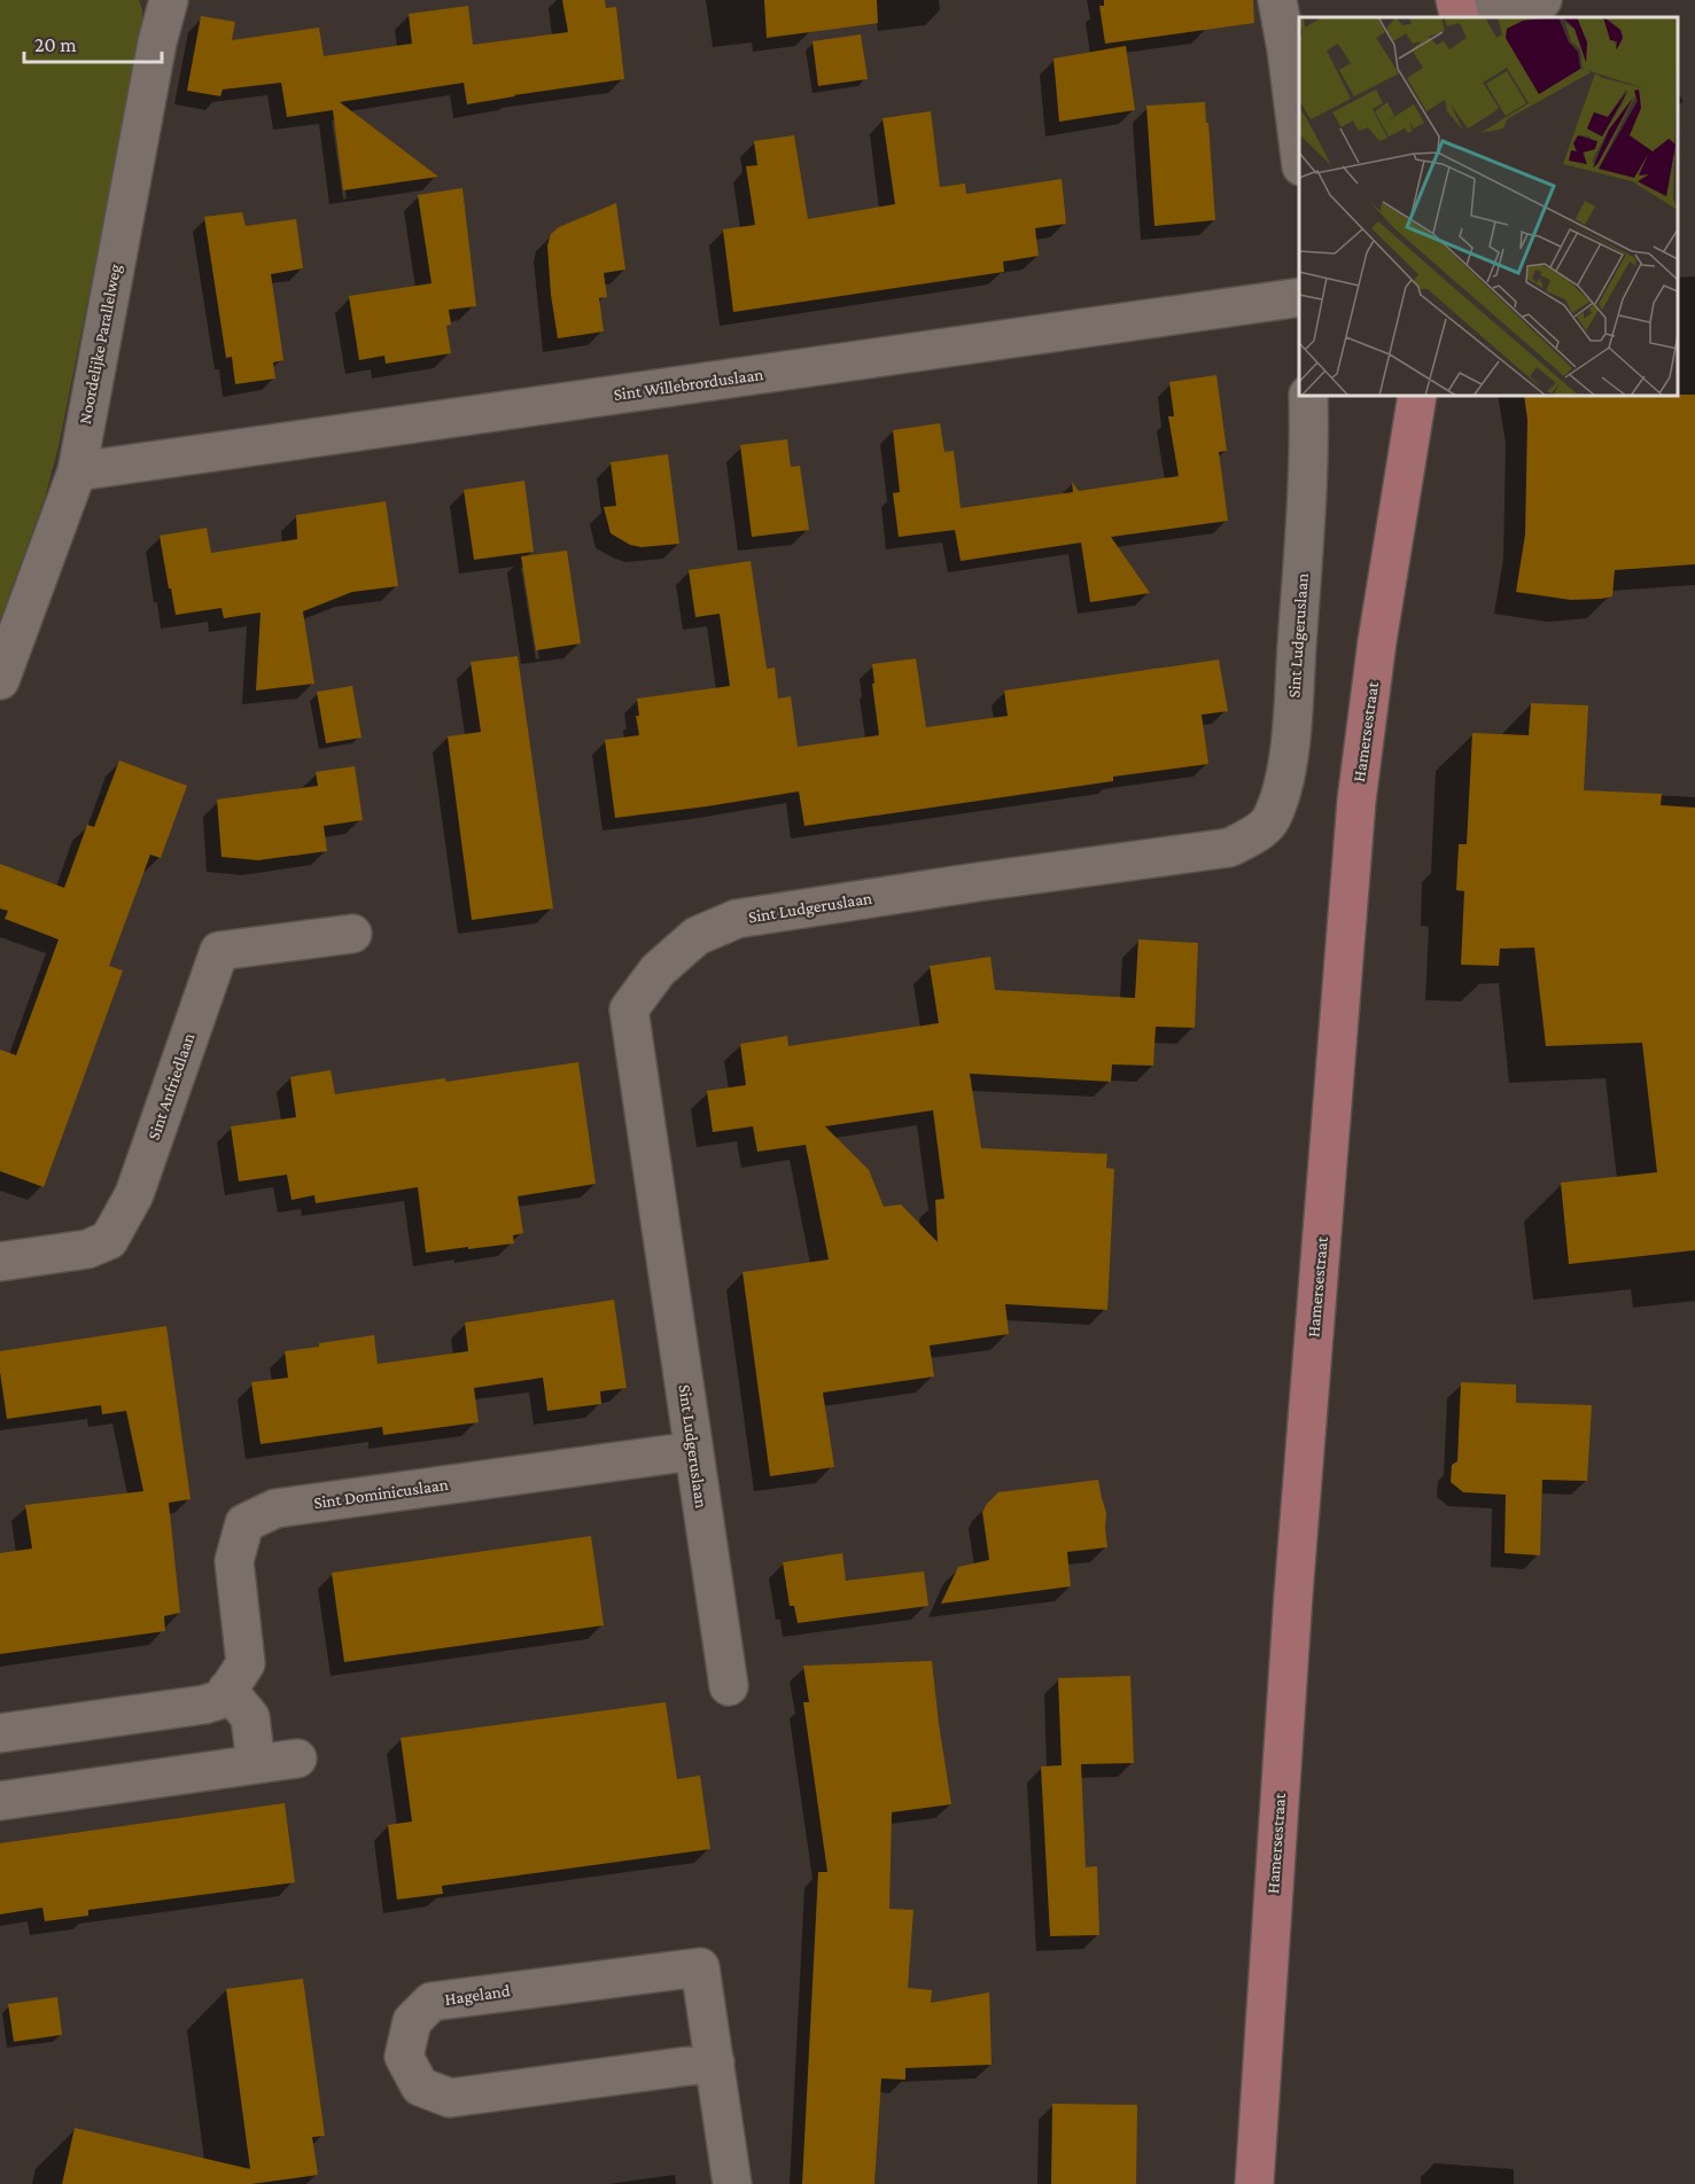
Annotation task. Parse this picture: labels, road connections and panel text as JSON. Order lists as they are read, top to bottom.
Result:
{
  "streets": {
    "main road": ["Hamersestraat"],
    "street": [
      "Noordelijke Parallelweg",
      "Sint Willebrorduslaan",
      "Sint Ludgeruslaan",
      "Sint Anfriedlaan",
      "Sint Dominicuslaan",
      "Hageland"
    ]
  },
  "crossings": [
    ["Noordelijke Parallelweg", "Sint Willebrorduslaan"],
    ["Sint Ludgeruslaan", "Sint Dominicuslaan"]
  ],
  "scale_bar": "20 m"
}
